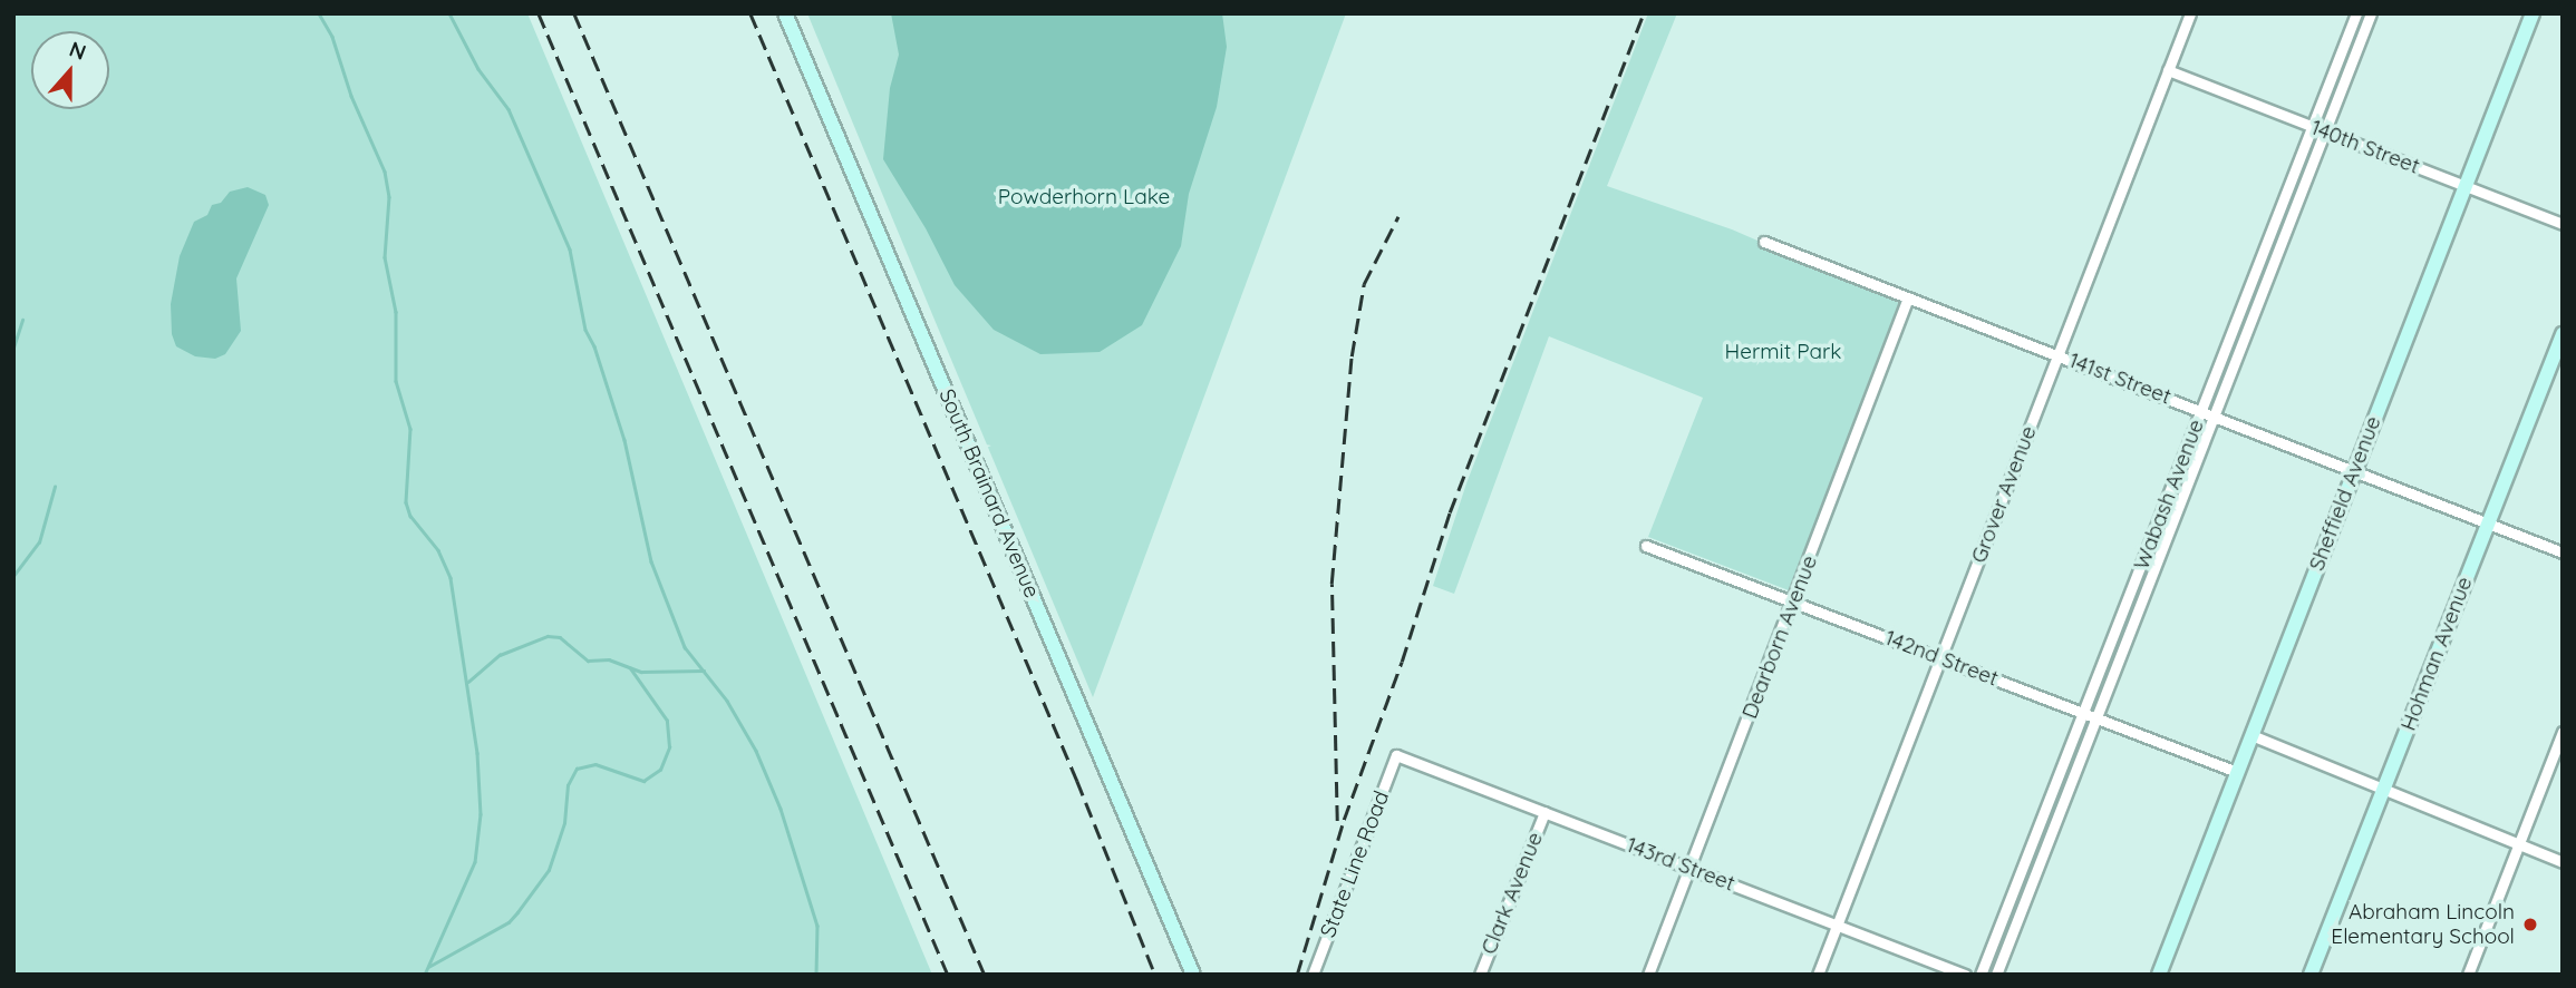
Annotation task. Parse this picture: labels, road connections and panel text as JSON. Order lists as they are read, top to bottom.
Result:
{
  "streets": {
    "main road": ["South Brainard Avenue", "Sheffield Avenue", "Hohman Avenue"],
    "street": [
      "140th Street",
      "141st Street",
      "Grover Avenue",
      "Wabash Avenue",
      "Dearborn Avenue",
      "142nd Street",
      "State Line Road",
      "143rd Street",
      "Clark Avenue"
    ]
  },
  "crossings": [
    ["140th Street", "Sheffield Avenue"],
    ["140th Street", "Grover Avenue"],
    ["140th Street", "Wabash Avenue"],
    ["141st Street", "Sheffield Avenue"],
    ["141st Street", "Grover Avenue"],
    ["141st Street", "Wabash Avenue"],
    ["141st Street", "Dearborn Avenue"],
    ["141st Street", "Hohman Avenue"],
    ["Sheffield Avenue", "142nd Street"],
    ["Grover Avenue", "142nd Street"],
    ["Grover Avenue", "143rd Street"],
    ["Wabash Avenue", "142nd Street"],
    ["Dearborn Avenue", "142nd Street"],
    ["Dearborn Avenue", "143rd Street"],
    ["State Line Road", "143rd Street"],
    ["143rd Street", "Clark Avenue"]
  ],
  "parks": ["Powderhorn Lake", "Hermit Park"],
  "places": ["Abraham Lincoln Elementary School"],
  "north": "top"
}
